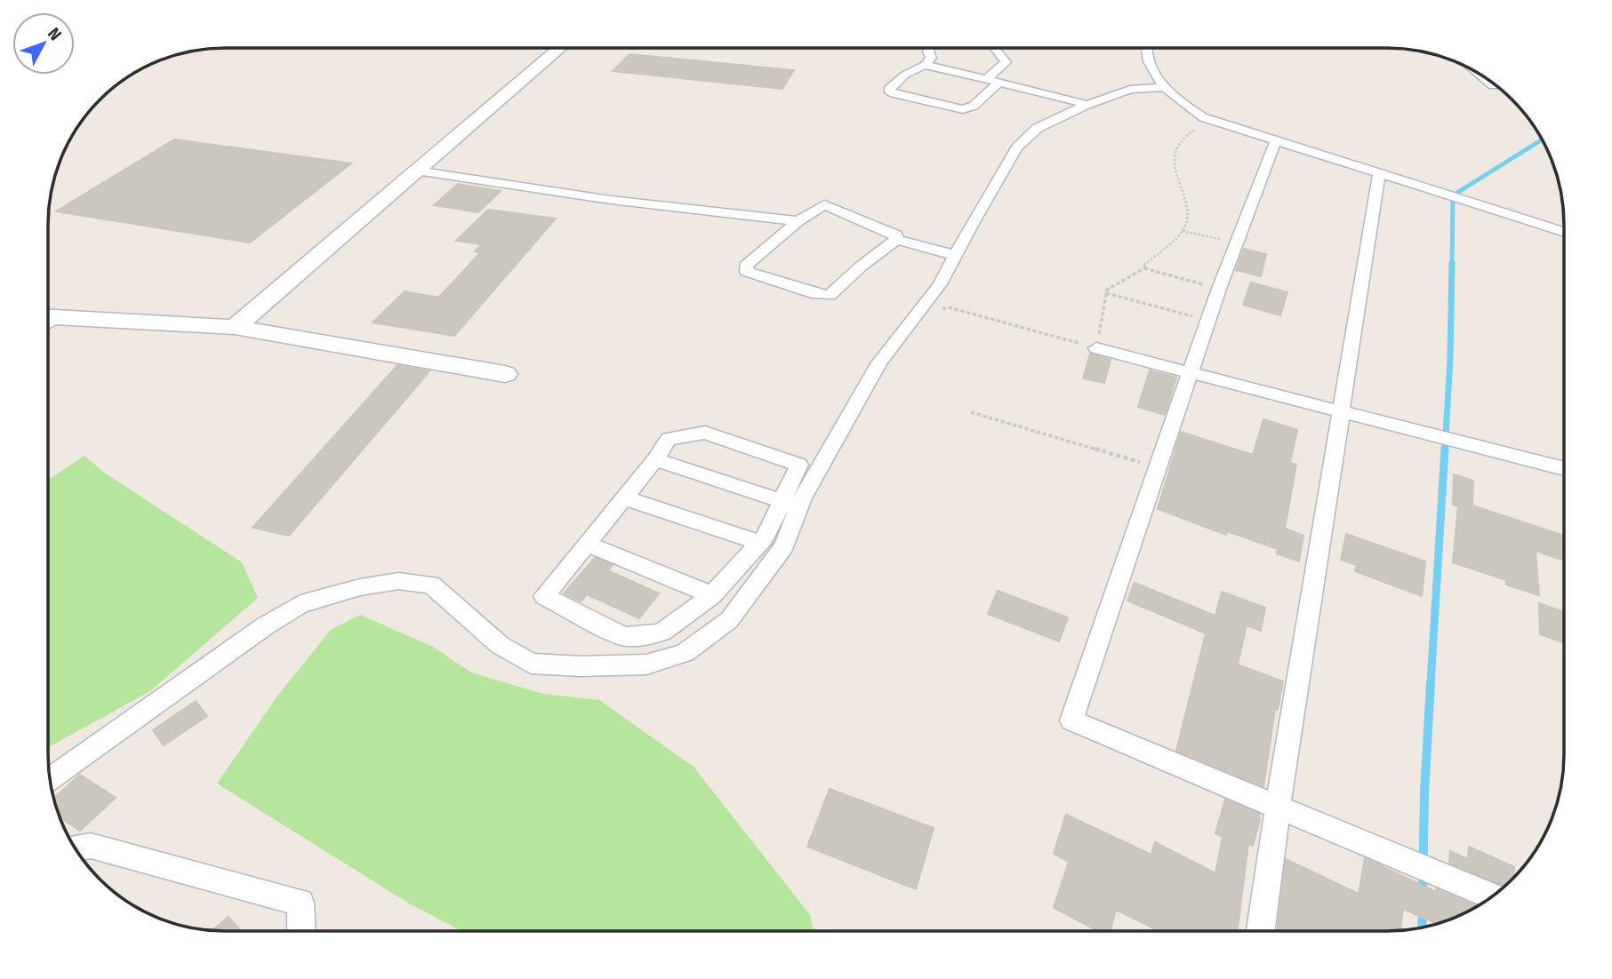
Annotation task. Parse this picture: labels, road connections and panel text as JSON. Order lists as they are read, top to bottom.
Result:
{
  "north": "top right"
}
